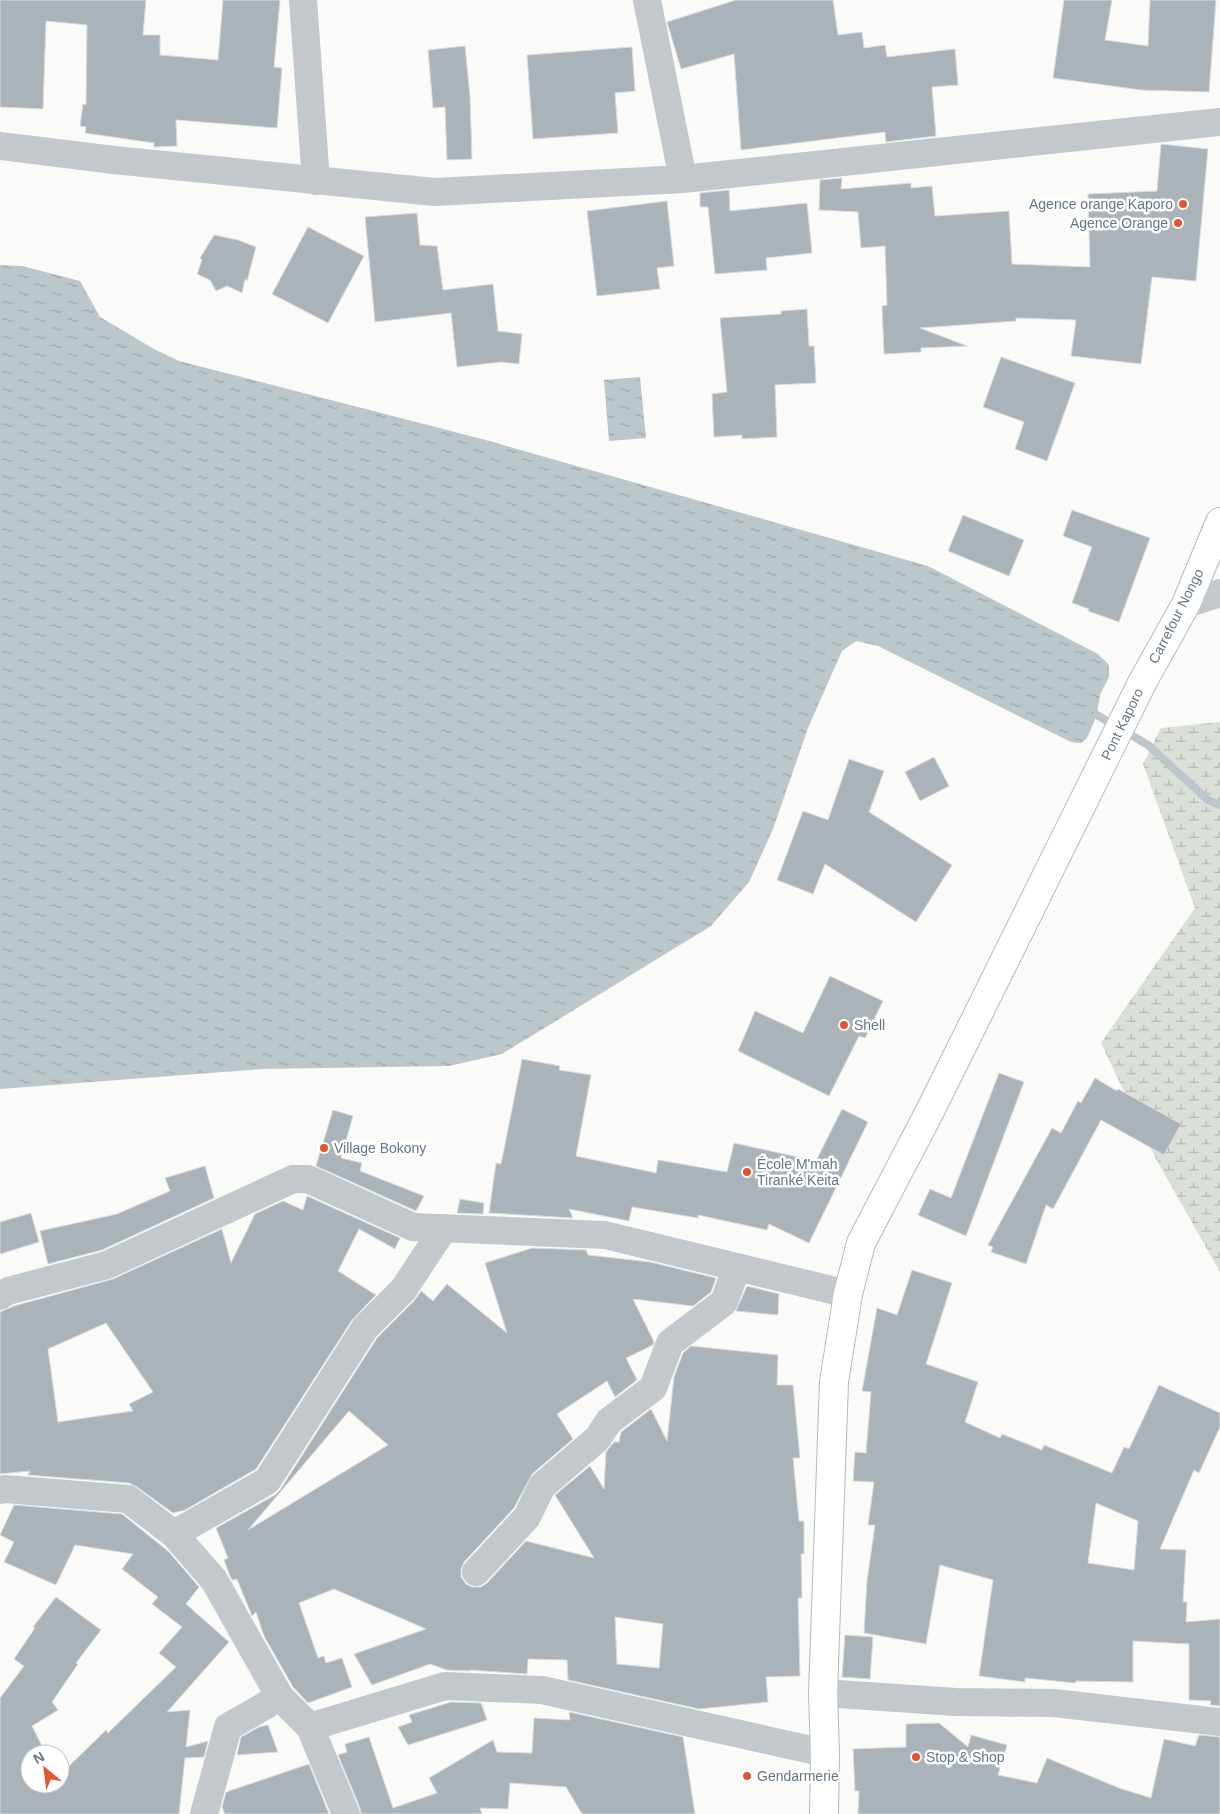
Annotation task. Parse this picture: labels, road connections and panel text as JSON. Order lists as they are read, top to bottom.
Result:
{
  "streets": {
    "main road": ["Carrefour Nongo", "Pont Kaporo"]
  },
  "crossings": [
    ["Carrefour Nongo", "Pont Kaporo"]
  ],
  "places": [
    "Agence orange Kaporo",
    "Agence Orange",
    "Shell",
    "Village Bokony",
    "École M'mah Tiranké Keita",
    "Stop & Shop",
    "Gendarmerie"
  ],
  "north": "top left"
}
